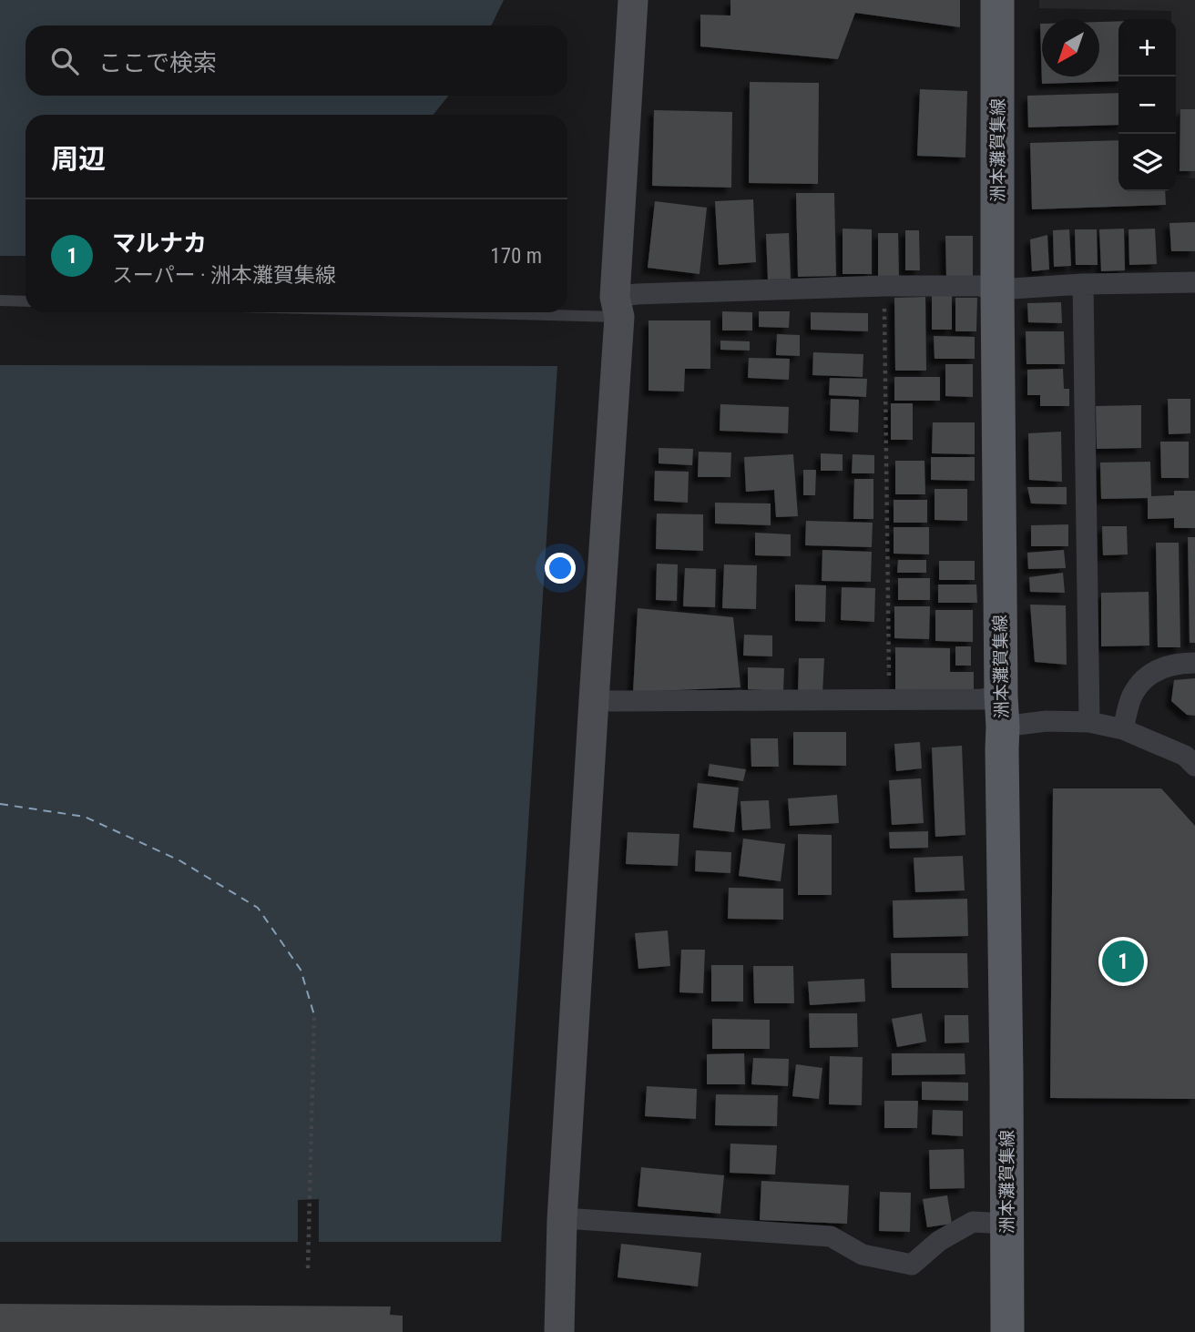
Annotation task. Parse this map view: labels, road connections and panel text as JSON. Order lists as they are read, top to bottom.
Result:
{
  "streets": {
    "main road": ["洲本灘賀集線"]
  },
  "north": "bottom left",
  "page": {
    "map_buttons": ["+", "−"],
    "search": "ここで検索",
    "heading": "周辺",
    "list": [
      {
        "mark": "1",
        "name": "マルナカ",
        "note": "スーパー · 洲本灘賀集線",
        "value": "170 m"
      }
    ],
    "pins": "1"
  }
}
